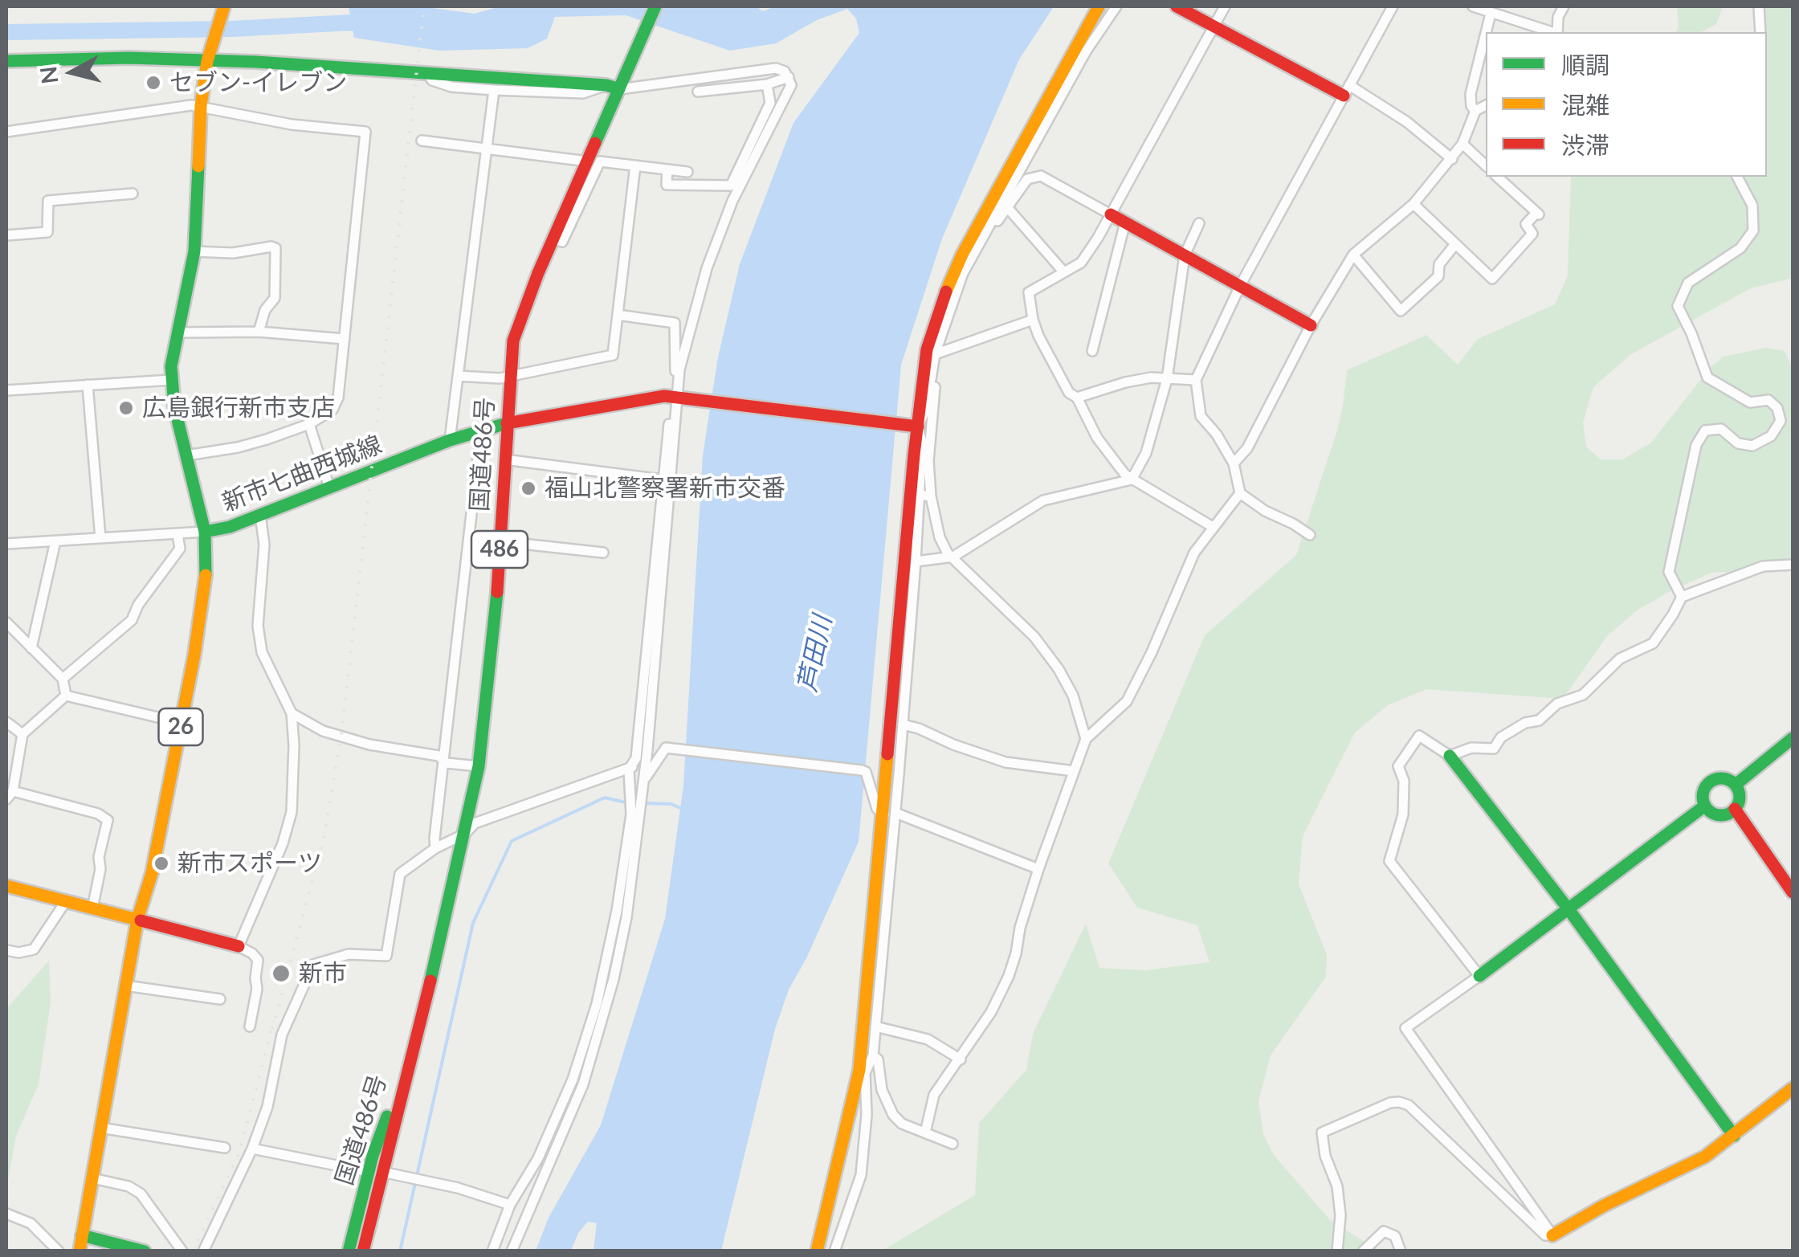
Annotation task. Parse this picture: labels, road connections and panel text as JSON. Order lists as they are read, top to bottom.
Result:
{
  "streets": {
    "main road": [
      "国道486号",
      "新市七曲西城線",
      "486",
      "26"
    ]
  },
  "crossings": [
    ["国道486号", "新市七曲西城線"]
  ],
  "water": ["芦田川"],
  "places": [
    "セブン-イレブン",
    "広島銀行新市支店",
    "福山北警察署新市交番",
    "新市スポーツ",
    "新市"
  ],
  "legend": ["順調", "混雑", "渋滞"],
  "north": "left"
}
